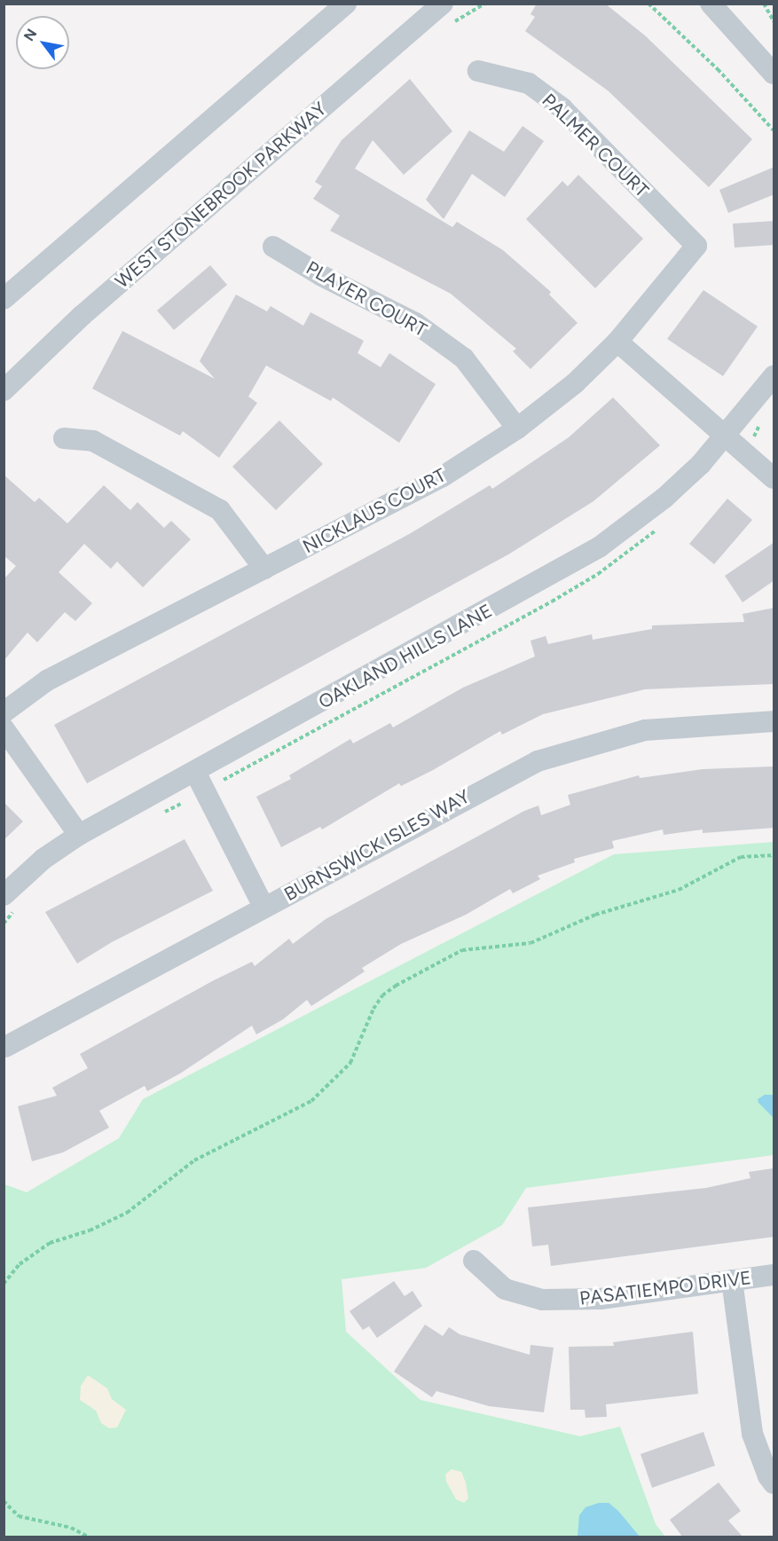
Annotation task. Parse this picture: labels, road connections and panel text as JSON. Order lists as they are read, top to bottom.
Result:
{
  "streets": {
    "street": [
      "PALMER COURT",
      "WEST STONEBROOK PARKWAY",
      "PLAYER COURT",
      "NICKLAUS COURT",
      "OAKLAND HILLS LANE",
      "BURNSWICK ISLES WAY",
      "PASATIEMPO DRIVE"
    ]
  },
  "crossings": [
    ["PALMER COURT", "NICKLAUS COURT"],
    ["PLAYER COURT", "NICKLAUS COURT"]
  ],
  "north": "top left"
}
